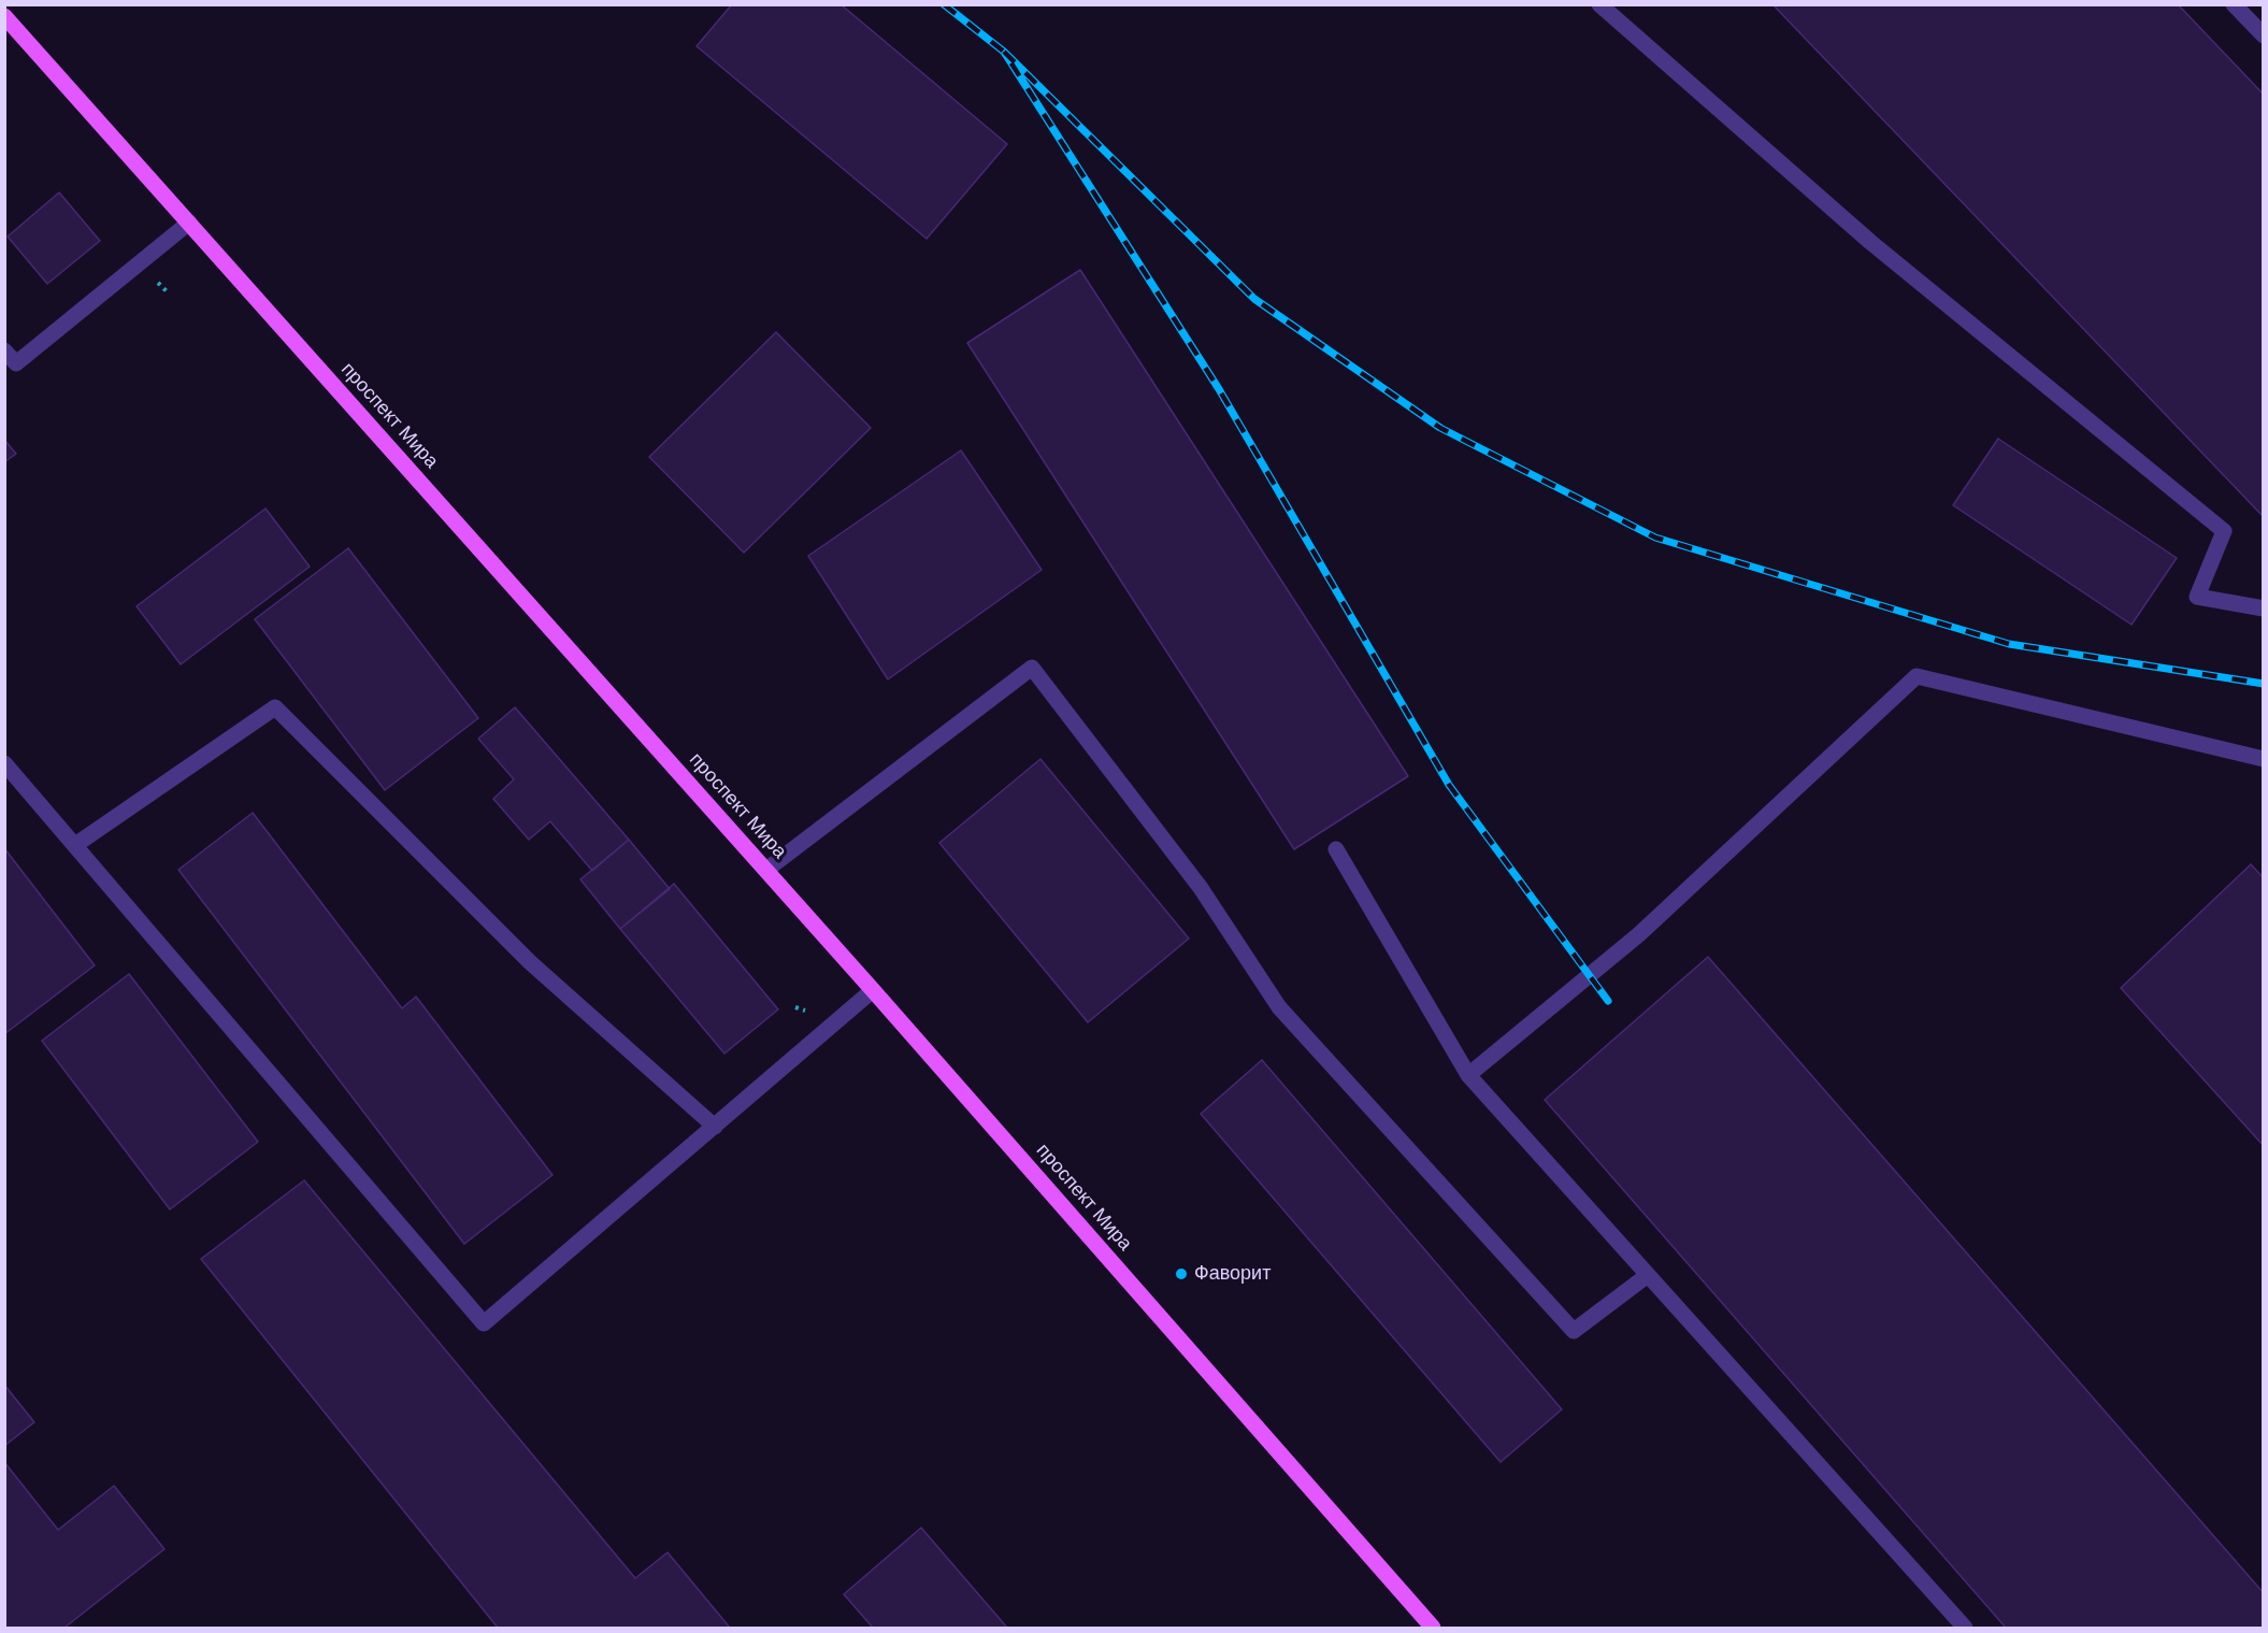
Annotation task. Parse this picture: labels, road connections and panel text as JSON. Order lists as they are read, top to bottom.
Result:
{
  "streets": {
    "main road": ["проспект Мира"]
  },
  "places": ["Фаворит"]
}
